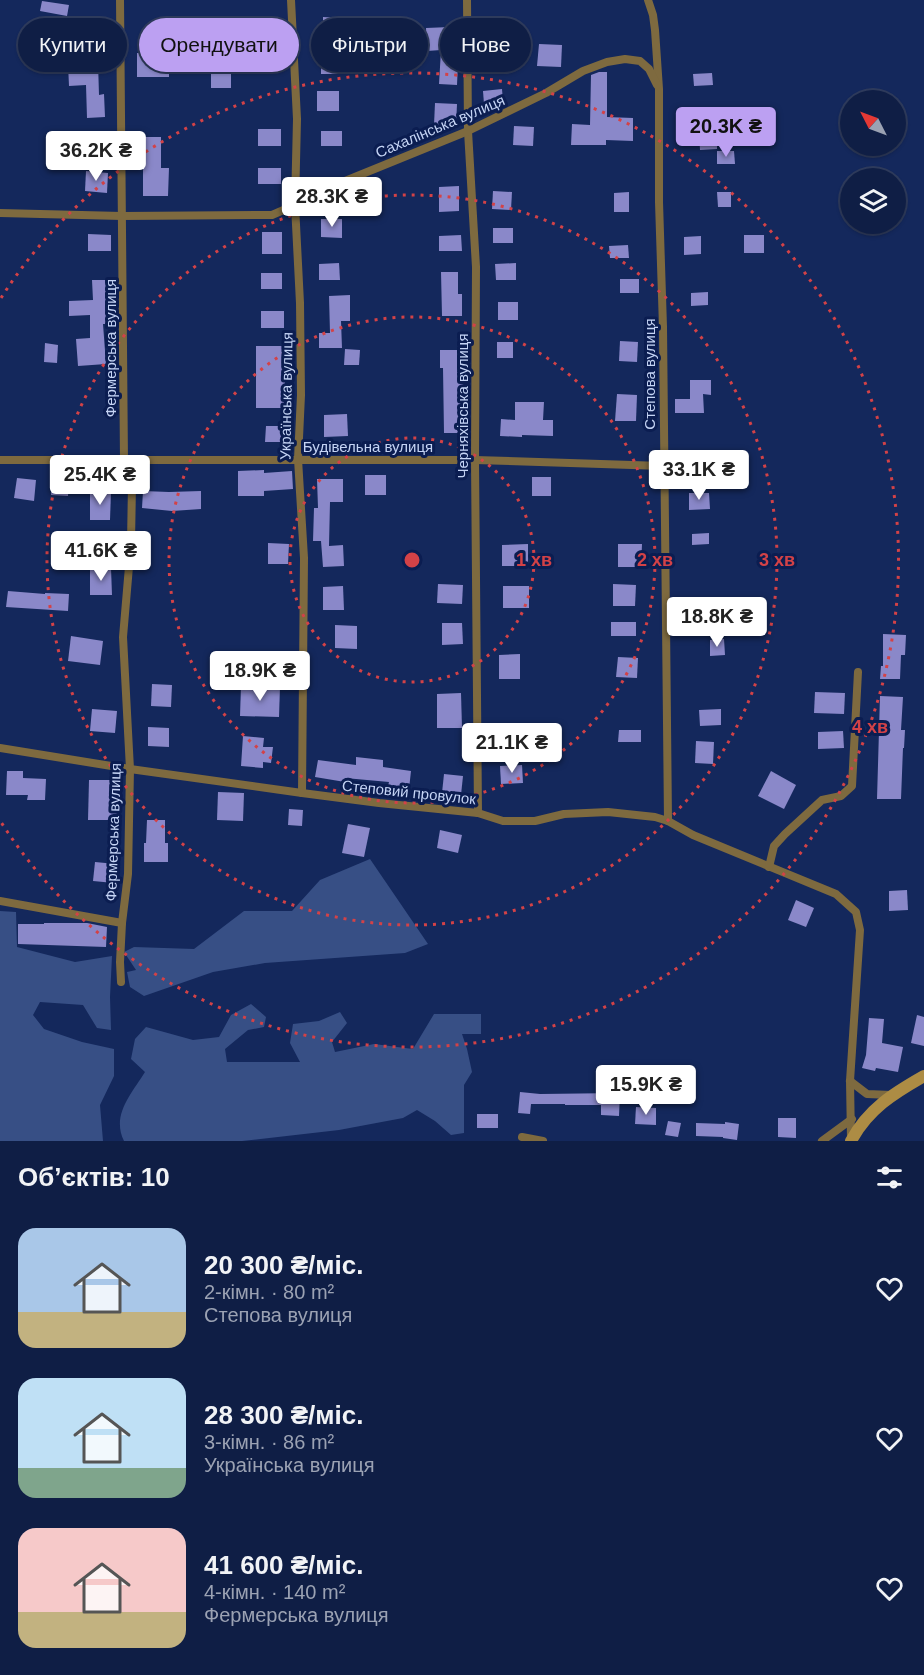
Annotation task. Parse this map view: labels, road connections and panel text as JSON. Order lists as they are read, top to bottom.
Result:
{
  "streets": {
    "street": [
      "Сахалінська вулиця",
      "Фермерська вулиця",
      "Степова вулиця",
      "Українська вулиця",
      "Черняхівська вулиця",
      "Будівельна вулиця",
      "Степовий провулок"
    ]
  },
  "crossings": [
    ["Сахалінська вулиця", "Фермерська вулиця"],
    ["Сахалінська вулиця", "Степова вулиця"],
    ["Сахалінська вулиця", "Українська вулиця"],
    ["Сахалінська вулиця", "Черняхівська вулиця"],
    ["Фермерська вулиця", "Будівельна вулиця"],
    ["Фермерська вулиця", "Степовий провулок"],
    ["Степова вулиця", "Будівельна вулиця"],
    ["Степова вулиця", "Степовий провулок"],
    ["Українська вулиця", "Будівельна вулиця"],
    ["Українська вулиця", "Степовий провулок"],
    ["Черняхівська вулиця", "Будівельна вулиця"],
    ["Черняхівська вулиця", "Степовий провулок"]
  ],
  "north": "top left",
  "page": {
    "chip": [
      "Купити",
      "Орендувати",
      "Фільтри",
      "Нове"
    ],
    "price": [
      "20.3K ₴",
      "36.2K ₴",
      "28.3K ₴",
      "33.1K ₴",
      "25.4K ₴",
      "41.6K ₴",
      "18.8K ₴",
      "18.9K ₴",
      "21.1K ₴",
      "15.9K ₴"
    ],
    "heading": "Об’єктів: 10",
    "list": [
      {
        "name": "20 300 ₴/міс.",
        "note": "2-кімн. · 80 m² · Степова вулиця"
      },
      {
        "name": "28 300 ₴/міс.",
        "note": "3-кімн. · 86 m² · Українська вулиця"
      },
      {
        "name": "41 600 ₴/міс.",
        "note": "4-кімн. · 140 m² · Фермерська вулиця"
      }
    ]
  },
  "rings": [
    "1 хв",
    "2 хв",
    "3 хв",
    "4 хв"
  ]
}
